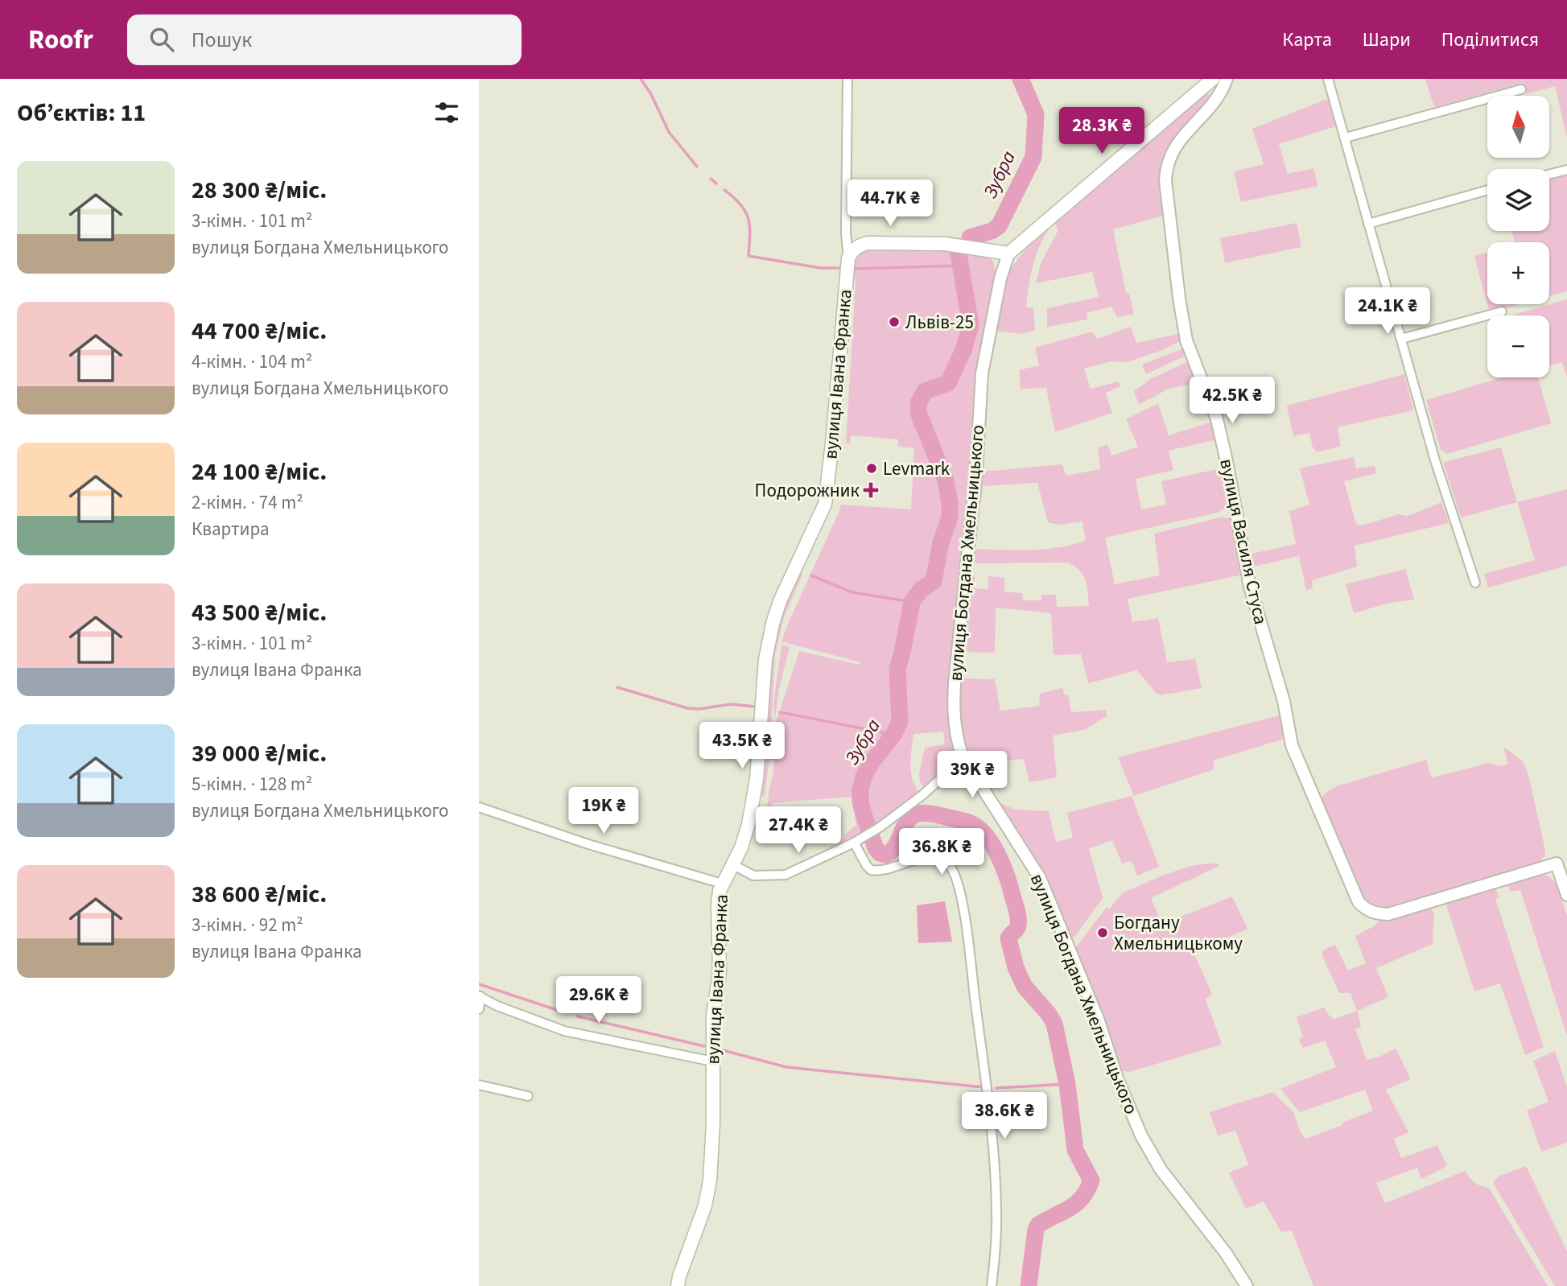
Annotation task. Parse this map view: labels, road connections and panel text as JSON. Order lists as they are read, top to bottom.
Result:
{
  "streets": {
    "main road": ["вулиця Івана Франка"],
    "street": ["вулиця Василя Стуса", "вулиця Богдана Хмельницького"]
  },
  "water": ["Зубра"],
  "places": {
    "other": ["Львів-25", "Levmark", "Богдану Хмельницькому"],
    "health": ["Подорожник"]
  },
  "north": "top",
  "page": {
    "header": "Roofr",
    "search": "Пошук",
    "nav": ["Карта", "Шари", "Поділитися"],
    "heading": "Об’єктів: 11",
    "map_buttons": ["+", "−"],
    "price": [
      "28.3K ₴",
      "44.7K ₴",
      "24.1K ₴",
      "42.5K ₴",
      "43.5K ₴",
      "39K ₴",
      "19K ₴",
      "27.4K ₴",
      "36.8K ₴",
      "29.6K ₴",
      "38.6K ₴"
    ],
    "list": [
      {
        "name": "28 300 ₴/міс.",
        "note": "3-кімн. · 101 m² · вулиця Богдана Хмельницького"
      },
      {
        "name": "44 700 ₴/міс.",
        "note": "4-кімн. · 104 m² · вулиця Богдана Хмельницького"
      },
      {
        "name": "24 100 ₴/міс.",
        "note": "2-кімн. · 74 m² · Квартира"
      },
      {
        "name": "43 500 ₴/міс.",
        "note": "3-кімн. · 101 m² · вулиця Івана Франка"
      },
      {
        "name": "39 000 ₴/міс.",
        "note": "5-кімн. · 128 m² · вулиця Богдана Хмельницького"
      },
      {
        "name": "38 600 ₴/міс.",
        "note": "3-кімн. · 92 m² · вулиця Івана Франка"
      }
    ]
  }
}
